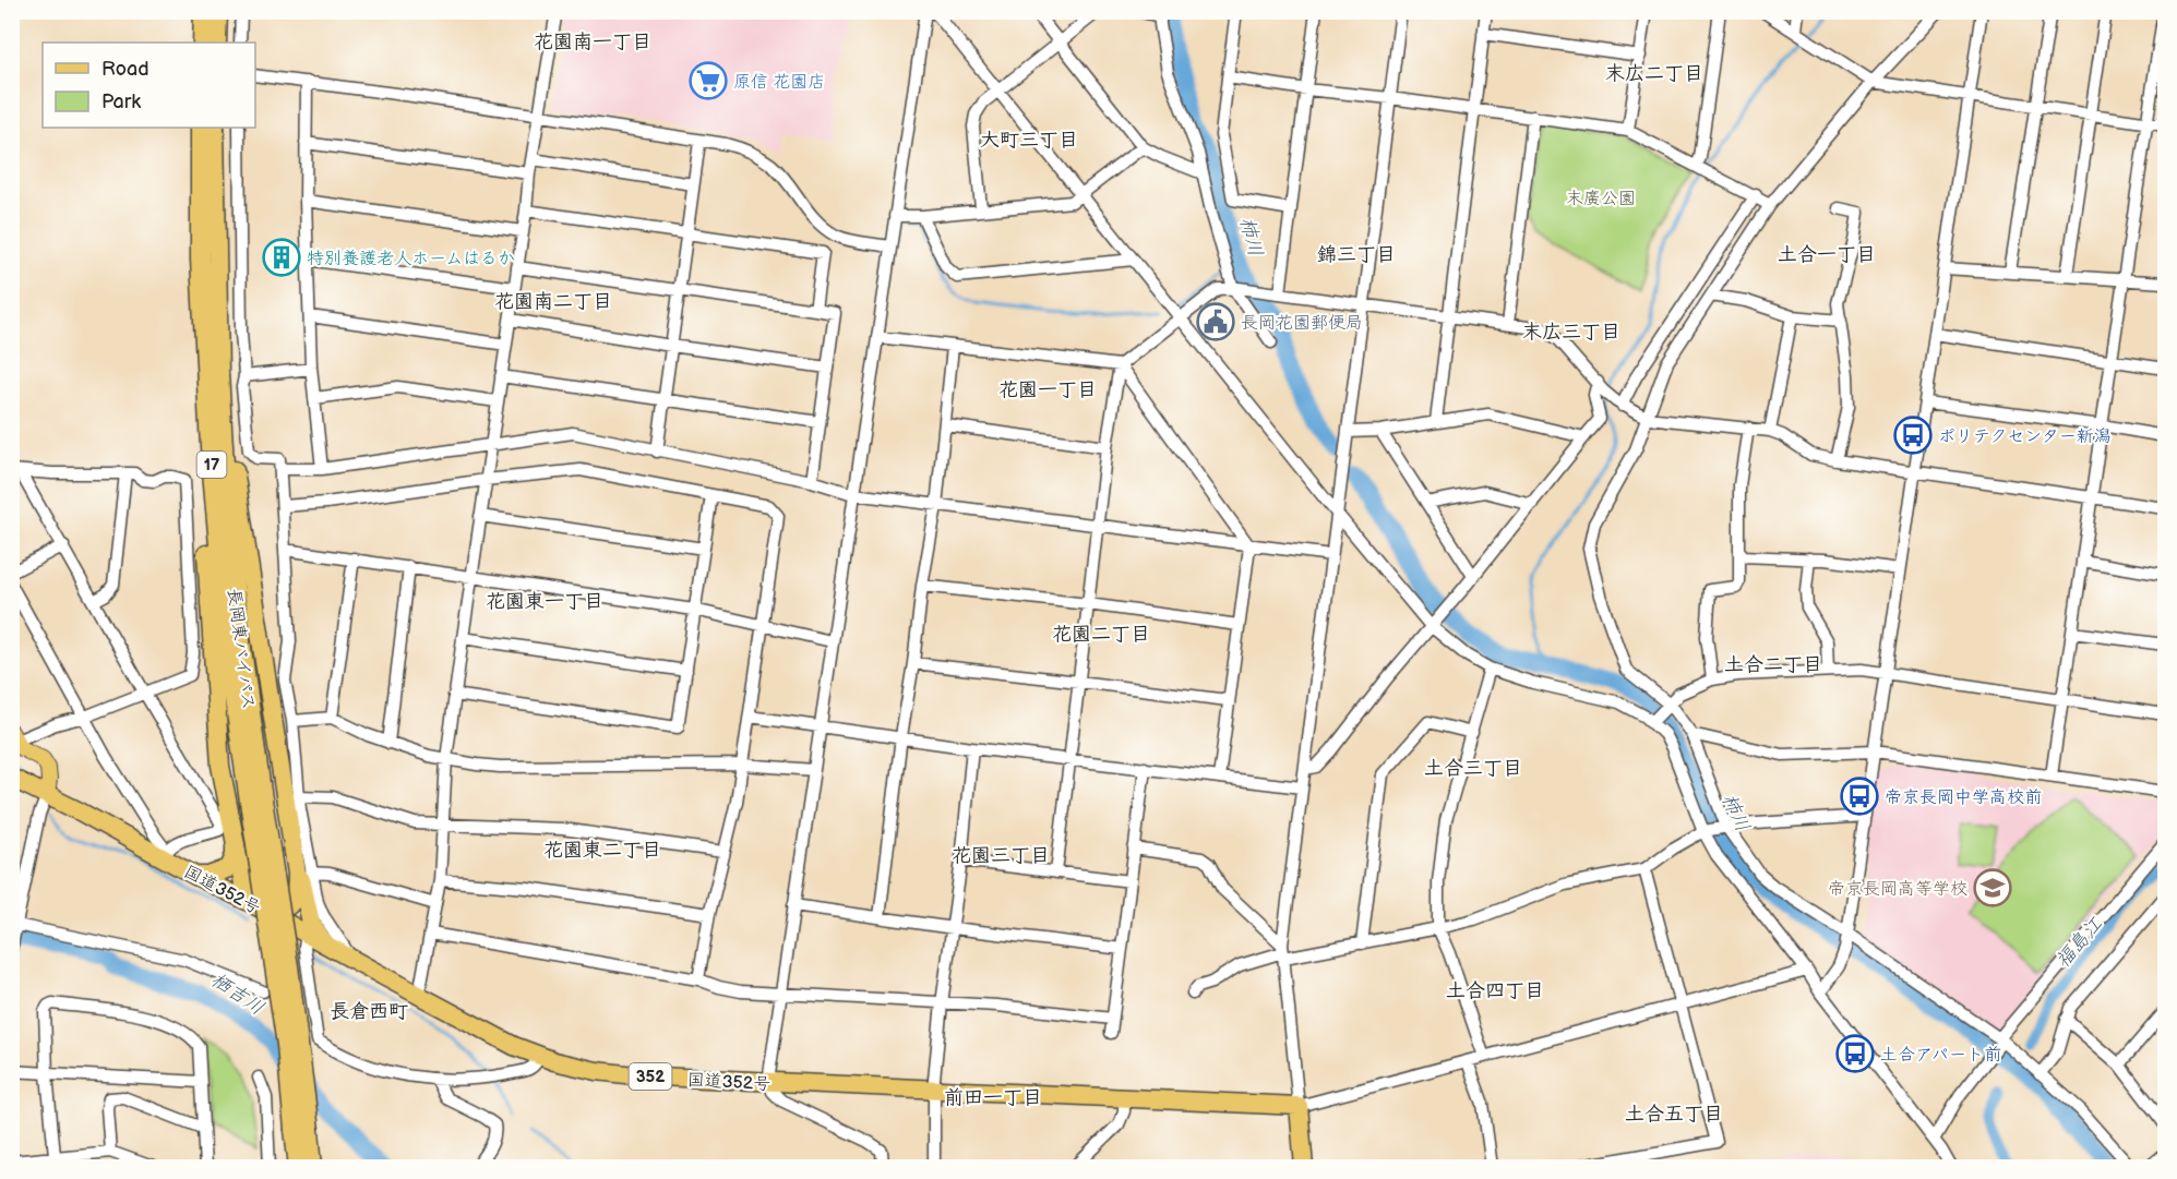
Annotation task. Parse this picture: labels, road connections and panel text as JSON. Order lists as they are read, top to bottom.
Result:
{
  "streets": {
    "highway": [
      "17",
      "長岡東バイパス",
      "国道352号",
      "352"
    ]
  },
  "districts": [
    "花園南一丁目",
    "末広二丁目",
    "大町三丁目",
    "錦三丁目",
    "土合一丁目",
    "花園南二丁目",
    "末広三丁目",
    "花園一丁目",
    "花園東一丁目",
    "花園二丁目",
    "土合二丁目",
    "土合三丁目",
    "花園東二丁目",
    "花園三丁目",
    "土合四丁目",
    "長倉西町",
    "前田一丁目",
    "土合五丁目"
  ],
  "water": ["柿川", "福島江", "栖吉川"],
  "parks": ["末廣公園"],
  "places": {
    "supermarket": ["原信 花園店"],
    "building": ["特別養護老人ホームはるか"],
    "public building": ["長岡花園郵便局"],
    "bus stop": ["ポリテクセンター新潟", "帝京長岡中学高校前", "土合アパート前"],
    "school or university": ["帝京長岡高等学校"]
  },
  "legend": ["Road", "Park"]
}
